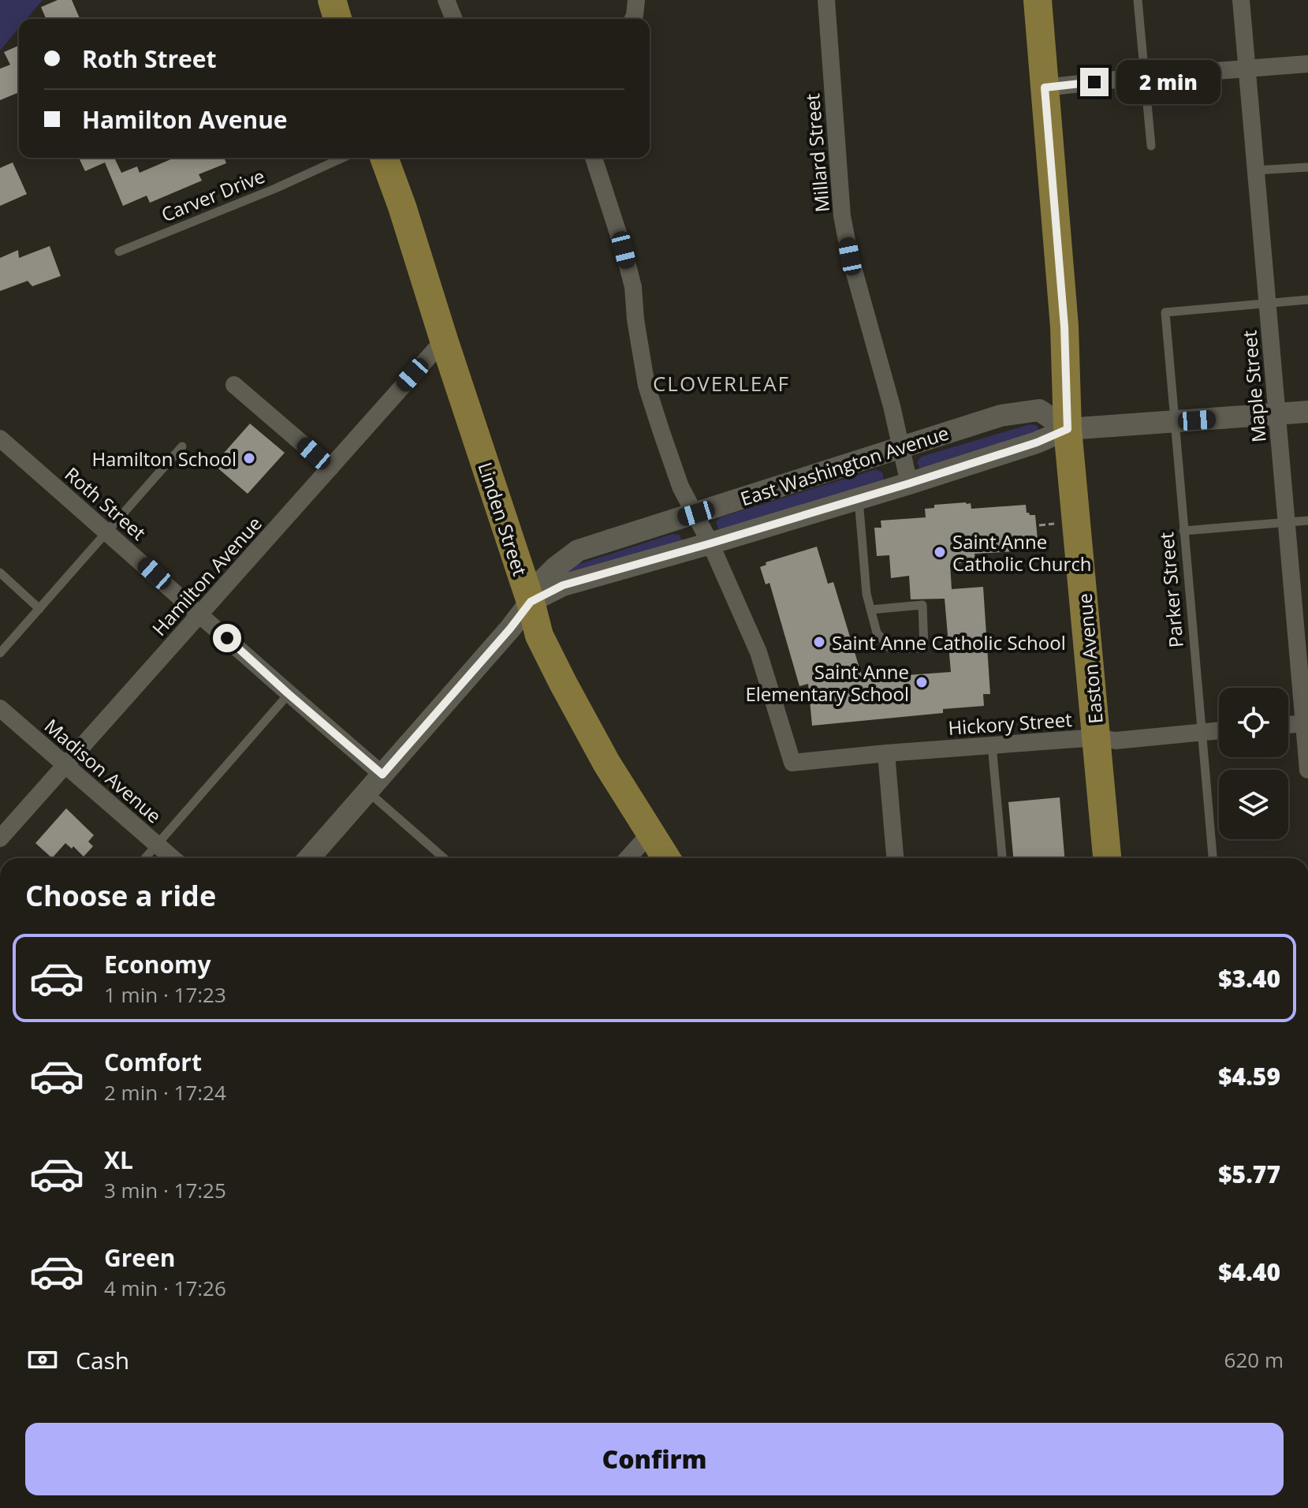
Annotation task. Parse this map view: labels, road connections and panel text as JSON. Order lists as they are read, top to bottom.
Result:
{
  "streets": {
    "main road": ["Linden Street", "Easton Avenue"],
    "street": [
      "Millard Street",
      "Maple Street",
      "East Washington Avenue",
      "Roth Street",
      "Hamilton Avenue",
      "Hickory Street",
      "Madison Avenue"
    ],
    "lane": ["Carver Drive", "Parker Street"]
  },
  "crossings": [
    ["Millard Street", "East Washington Avenue"],
    ["Maple Street", "East Washington Avenue"],
    ["Maple Street", "Parker Street"],
    ["East Washington Avenue", "Roth Street"],
    ["East Washington Avenue", "Linden Street"],
    ["East Washington Avenue", "Parker Street"],
    ["East Washington Avenue", "Easton Avenue"],
    ["East Washington Avenue", "Hickory Street"],
    ["Roth Street", "Hamilton Avenue"],
    ["Linden Street", "Hamilton Avenue"],
    ["Hamilton Avenue", "Madison Avenue"],
    ["Parker Street", "Hickory Street"],
    ["Easton Avenue", "Hickory Street"]
  ],
  "districts": ["CLOVERLEAF"],
  "places": [
    "Hamilton School",
    "Saint Anne Catholic Church",
    "Saint Anne Catholic School",
    "Saint Anne Elementary School"
  ],
  "page": {
    "banner": ["Roth Street", "Hamilton Avenue"],
    "bubble": "2 min",
    "heading": "Choose a ride",
    "list": [
      {
        "name": "Economy",
        "note": "1 min · 17:23",
        "value": "$3.40"
      },
      {
        "name": "Comfort",
        "note": "2 min · 17:24",
        "value": "$4.59"
      },
      {
        "name": "XL",
        "note": "3 min · 17:25",
        "value": "$5.77"
      },
      {
        "name": "Green",
        "note": "4 min · 17:26",
        "value": "$4.40"
      }
    ],
    "pay": ["Cash", "620 m"],
    "buttons": "Confirm"
  }
}
